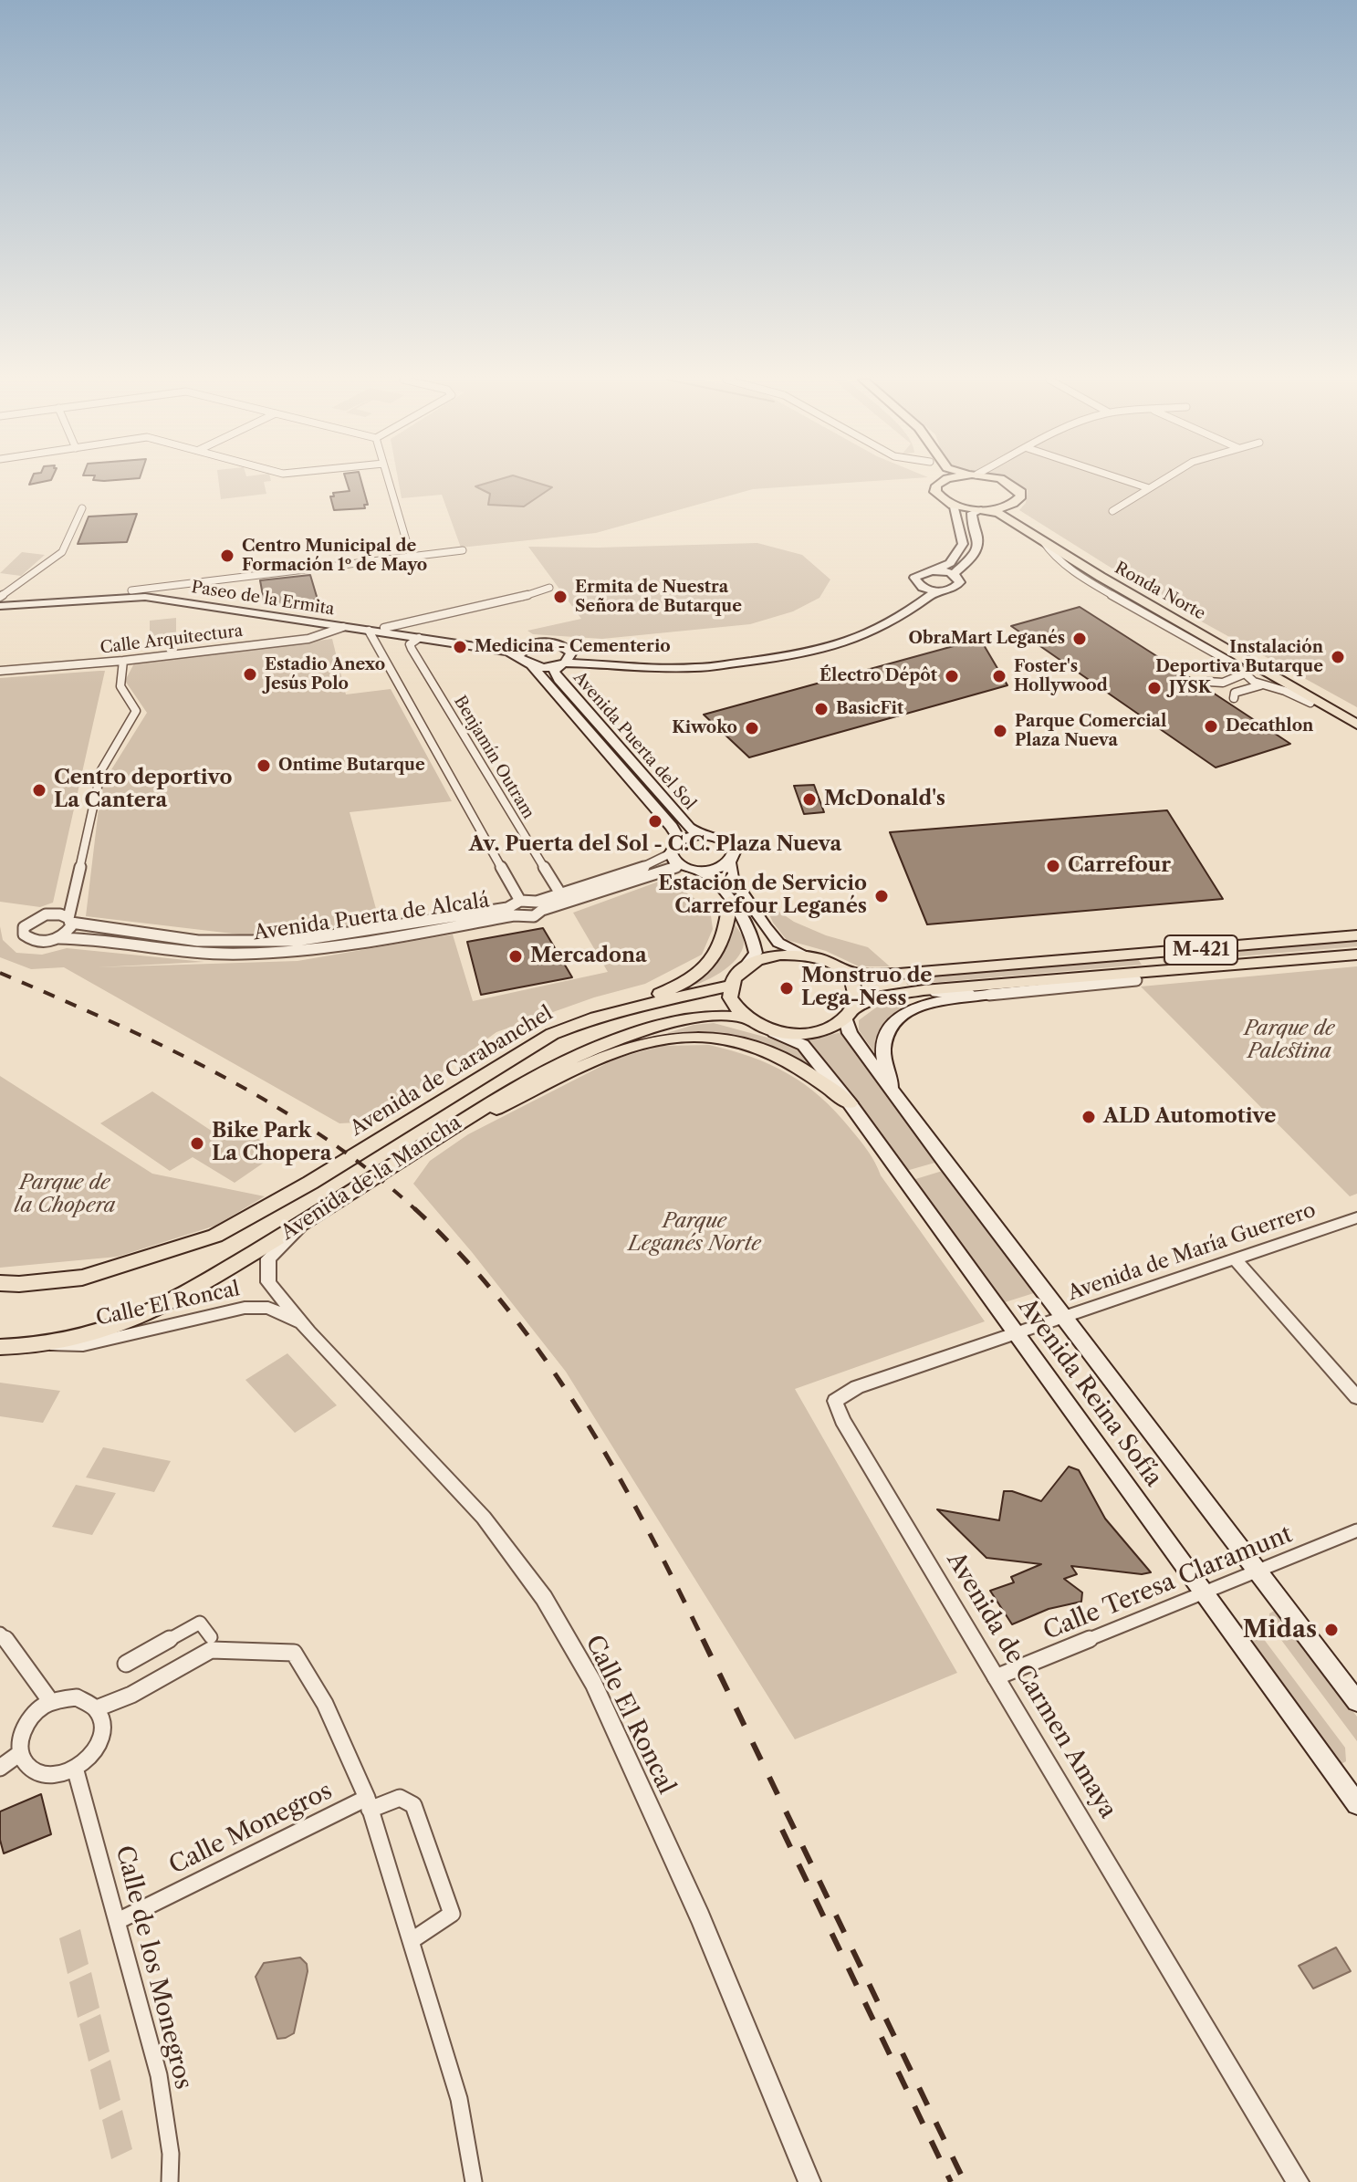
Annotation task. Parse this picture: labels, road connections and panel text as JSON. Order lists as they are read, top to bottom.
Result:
{
  "streets": {
    "main road": [
      "Ronda Norte",
      "Paseo de la Ermita",
      "Avenida Puerta del Sol",
      "M-421",
      "Avenida de Carabanchel",
      "Avenida de la Mancha",
      "Avenida Reina Sofía"
    ],
    "street": [
      "Calle Arquitectura",
      "Benjamín Outram",
      "Avenida Puerta de Alcalá",
      "Avenida de María Guerrero",
      "Calle El Roncal",
      "Calle Teresa Claramunt",
      "Avenida de Carmen Amaya",
      "Calle Monegros",
      "Calle de los Monegros"
    ]
  },
  "crossings": [
    ["Paseo de la Ermita", "Calle Arquitectura"],
    ["Paseo de la Ermita", "Avenida Puerta del Sol"],
    ["Paseo de la Ermita", "Benjamín Outram"],
    ["Benjamín Outram", "Avenida Puerta de Alcalá"],
    ["M-421", "Avenida de Carabanchel"],
    ["M-421", "Avenida de la Mancha"],
    ["M-421", "Avenida Reina Sofía"],
    ["Avenida de Carabanchel", "Avenida de la Mancha"],
    ["Avenida de Carabanchel", "Avenida Reina Sofía"],
    ["Avenida de la Mancha", "Calle El Roncal"],
    ["Avenida de la Mancha", "Avenida Reina Sofía"],
    ["Avenida de María Guerrero", "Avenida Reina Sofía"],
    ["Avenida de María Guerrero", "Avenida de Carmen Amaya"],
    ["Avenida Reina Sofía", "Calle Teresa Claramunt"],
    ["Avenida Reina Sofía", "Avenida de Carmen Amaya"],
    ["Calle Teresa Claramunt", "Avenida de Carmen Amaya"],
    ["Calle Monegros", "Calle de los Monegros"]
  ],
  "parks": ["Parque de Palestina", "Parque de la Chopera", "Parque Leganés Norte"],
  "places": [
    "Centro Municipal de Formación 1º de Mayo",
    "Ermita de Nuestra Señora de Butarque",
    "ObraMart Leganés",
    "Medicina - Cementerio",
    "Instalación Deportiva Butarque",
    "Estadio Anexo Jesús Polo",
    "Électro Dépôt",
    "Foster's Hollywood",
    "JYSK",
    "BasicFit",
    "Decathlon",
    "Kiwoko",
    "Parque Comercial Plaza Nueva",
    "Ontime Butarque",
    "Centro deportivo La Cantera",
    "McDonald's",
    "Av. Puerta del Sol - C.C. Plaza Nueva",
    "Carrefour",
    "Estación de Servicio Carrefour Leganés",
    "Mercadona",
    "Monstruo de Lega-Ness",
    "ALD Automotive",
    "Bike Park La Chopera",
    "Midas"
  ]
}
